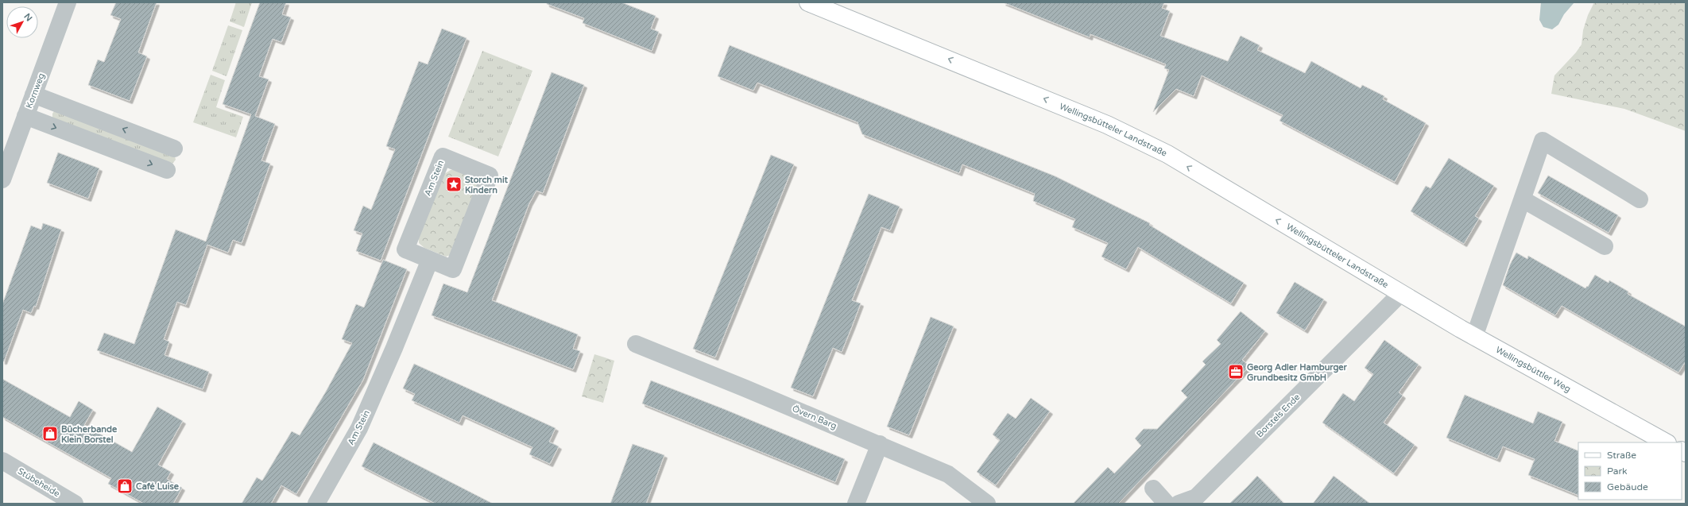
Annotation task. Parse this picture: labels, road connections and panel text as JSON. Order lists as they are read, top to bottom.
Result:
{
  "streets": {
    "main road": ["Wellingsbütteler Landstraße", "Wellingsbüttler Weg"],
    "street": [
      "Kornweg",
      "Am Stein",
      "Borstels Ende",
      "Övern Barg",
      "Stübeheide"
    ]
  },
  "crossings": [
    ["Wellingsbütteler Landstraße", "Wellingsbüttler Weg"],
    ["Wellingsbütteler Landstraße", "Borstels Ende"],
    ["Wellingsbüttler Weg", "Borstels Ende"]
  ],
  "one_way": ["Wellingsbütteler Landstraße"],
  "places": {
    "place": ["Storch mit Kindern"],
    "office": ["Georg Adler Hamburger Grundbesitz GmbH"],
    "shop": ["Bücherbande Klein Borstel", "Café Luise"]
  },
  "legend": ["Straße", "Park", "Gebäude"],
  "north": "top right"
}
